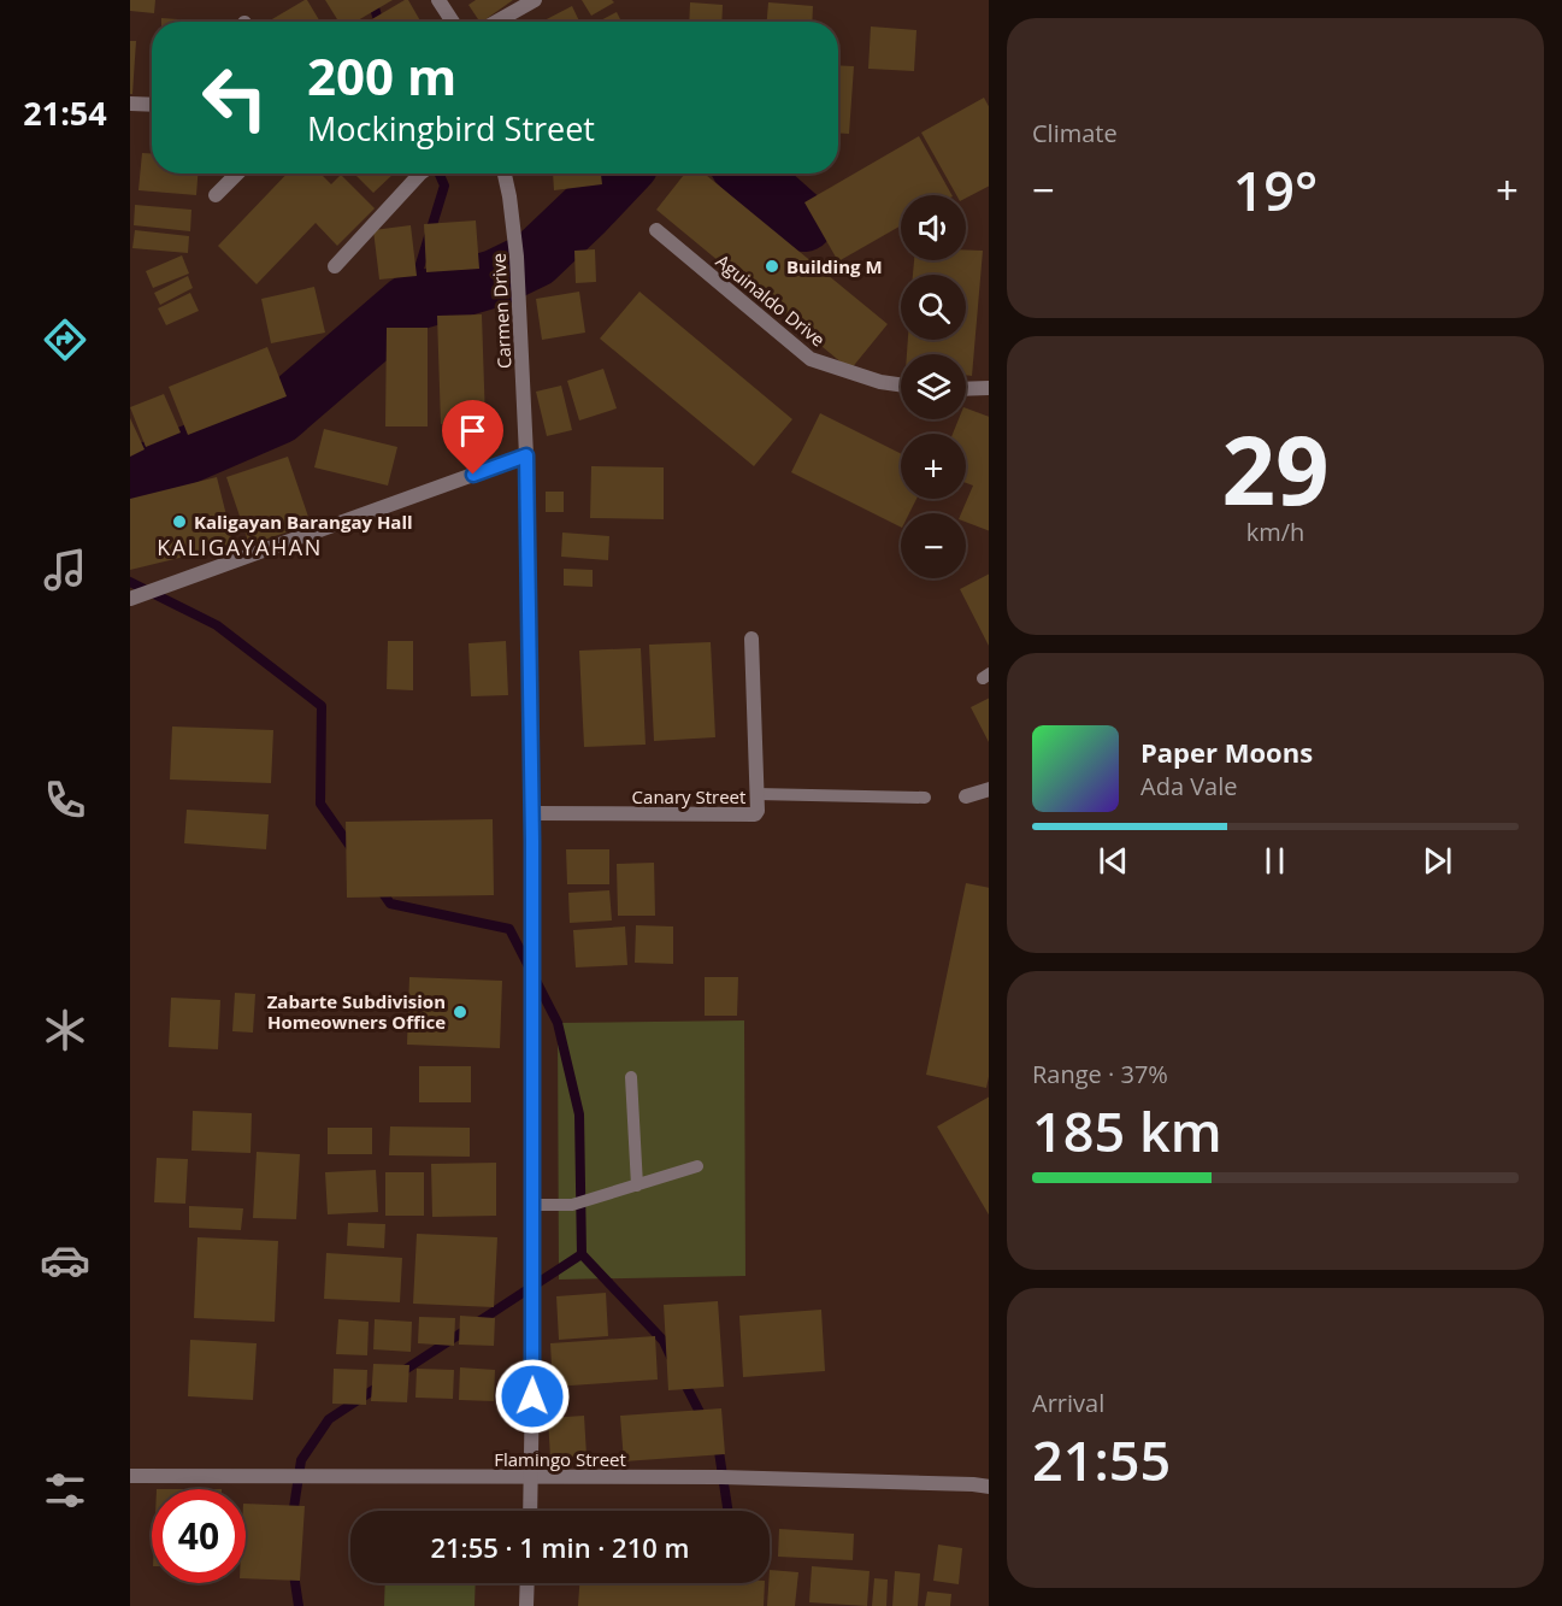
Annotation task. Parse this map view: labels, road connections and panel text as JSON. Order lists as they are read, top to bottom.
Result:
{
  "streets": {
    "street": [
      "Aguinaldo Drive",
      "Carmen Drive",
      "Canary Street",
      "Flamingo Street"
    ]
  },
  "crossings": [
    ["Carmen Drive", "Canary Street"],
    ["Carmen Drive", "Flamingo Street"]
  ],
  "districts": ["KALIGAYAHAN"],
  "places": ["Building M", "Kaligayan Barangay Hall", "Zabarte Subdivision Homeowners Office"],
  "page": {
    "tabs": "21:54",
    "tile": [
      "Climate",
      ["29", "km/h"],
      ["Range · 37%", "185 km"],
      ["Arrival", "21:55"]
    ],
    "turn": ["200 m", "Mockingbird Street"],
    "heat": ["−", "19°", "+"],
    "map_buttons": ["+", "−"],
    "song": ["Paper Moons", "Ada Vale"],
    "limit": "40",
    "trip": "21:55 · 1 min · 210 m"
  }
}
